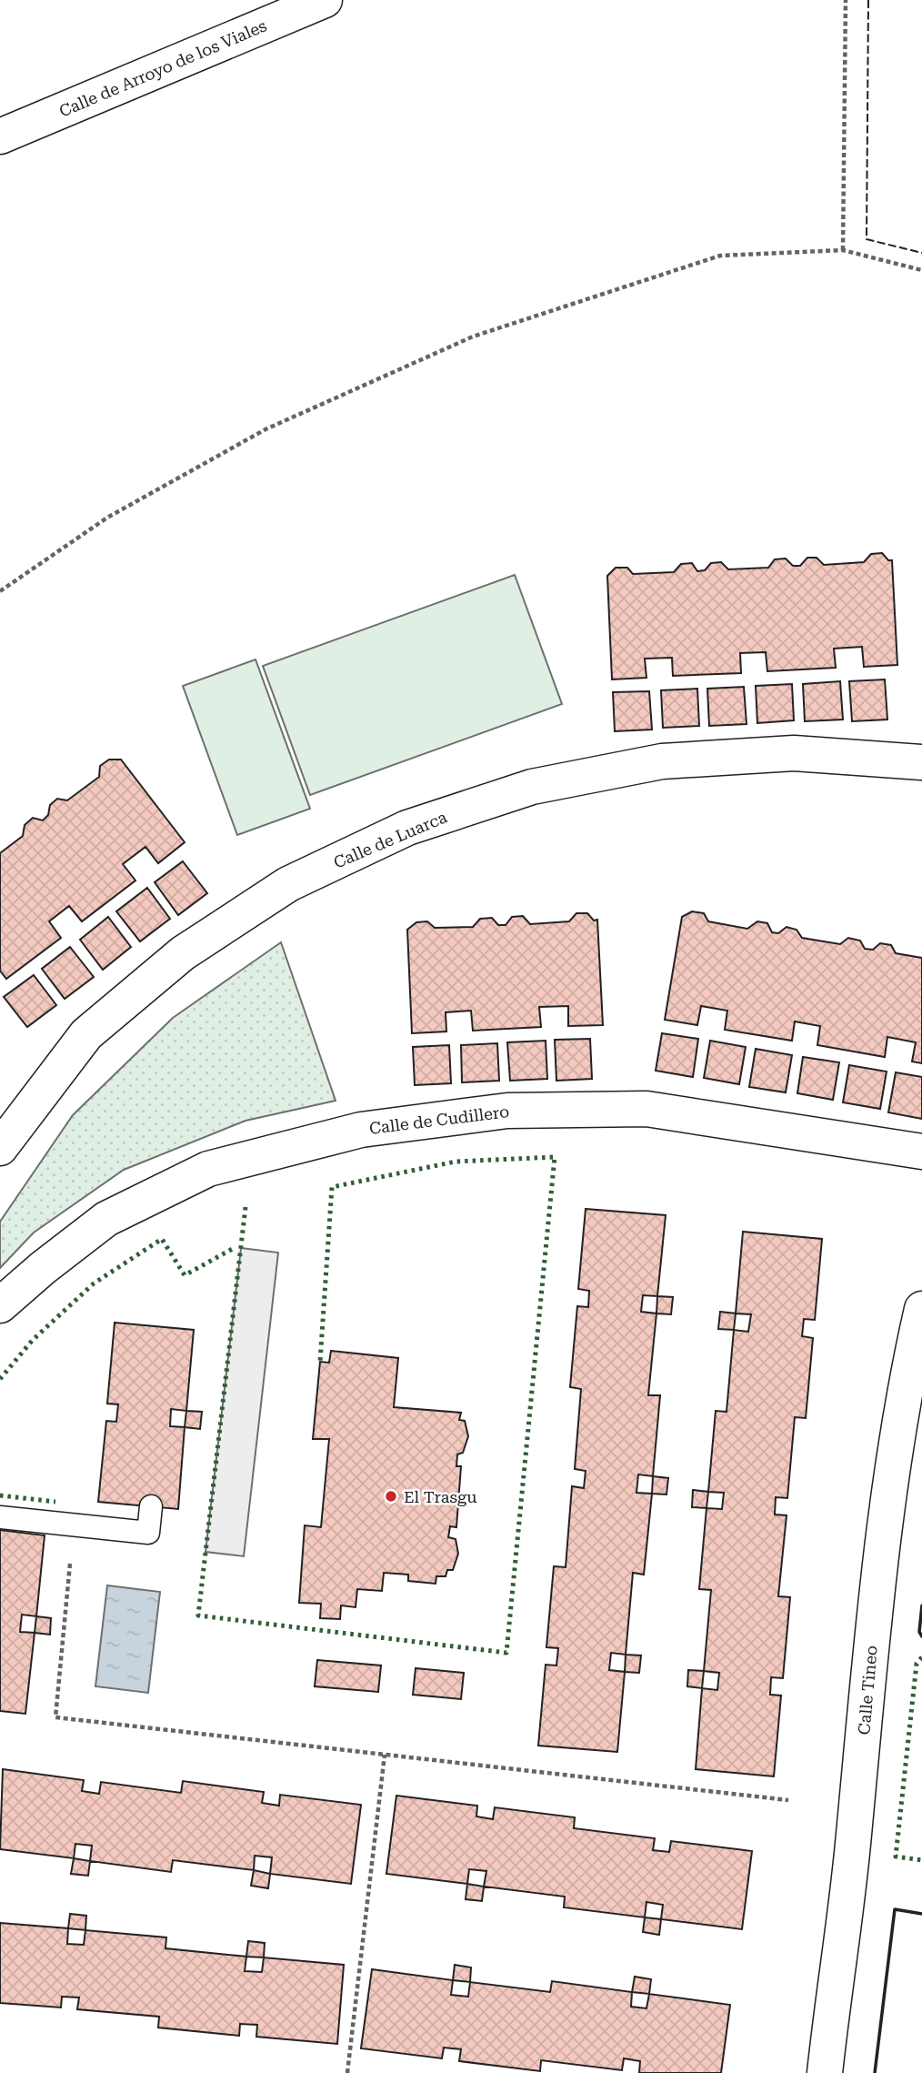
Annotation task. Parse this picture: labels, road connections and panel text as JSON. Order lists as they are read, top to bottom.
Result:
{
  "streets": {
    "street": [
      "Calle de Arroyo de los Viales",
      "Calle de Luarca",
      "Calle de Cudillero",
      "Calle Tineo"
    ]
  },
  "places": ["El Trasgu"]
}
